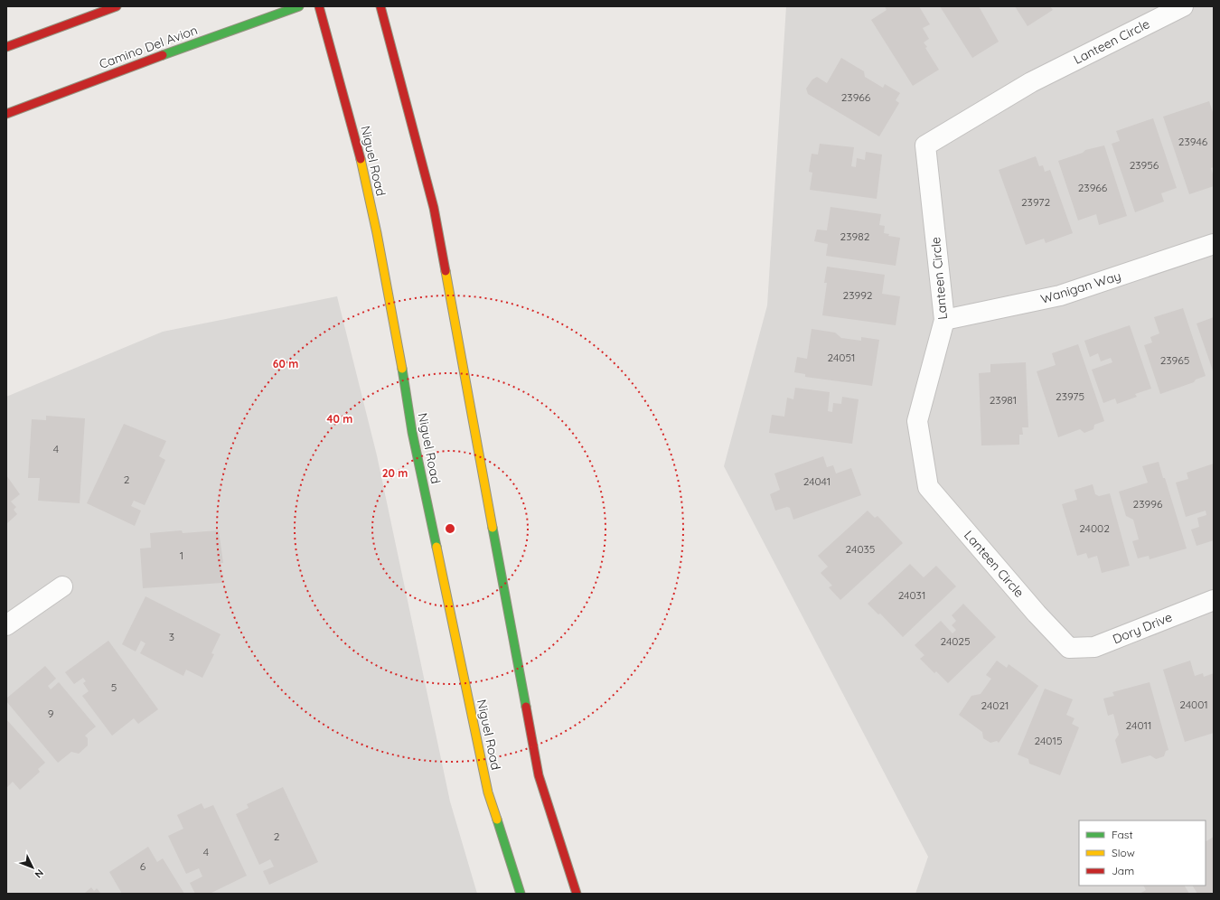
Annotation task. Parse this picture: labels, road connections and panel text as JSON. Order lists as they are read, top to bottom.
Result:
{
  "streets": {
    "main road": ["Camino Del Avion", "Niguel Road"],
    "street": ["Lanteen Circle", "Wanigan Way", "Dory Drive"]
  },
  "crossings": [
    ["Lanteen Circle", "Wanigan Way"],
    ["Lanteen Circle", "Dory Drive"]
  ],
  "house_numbers": [
    "23966",
    "23946",
    "23956",
    "23966",
    "23972",
    "23982",
    "23992",
    "24051",
    "23965",
    "23975",
    "23981",
    "4",
    "2",
    "24041",
    "23996",
    "24002",
    "24035",
    "1",
    "24031",
    "3",
    "24025",
    "5",
    "24001",
    "24021",
    "9",
    "24011",
    "24015",
    "2",
    "4",
    "6"
  ],
  "legend": ["Fast", "Slow", "Jam"],
  "north": "bottom right",
  "rings": ["60 m", "40 m", "20 m"]
}
